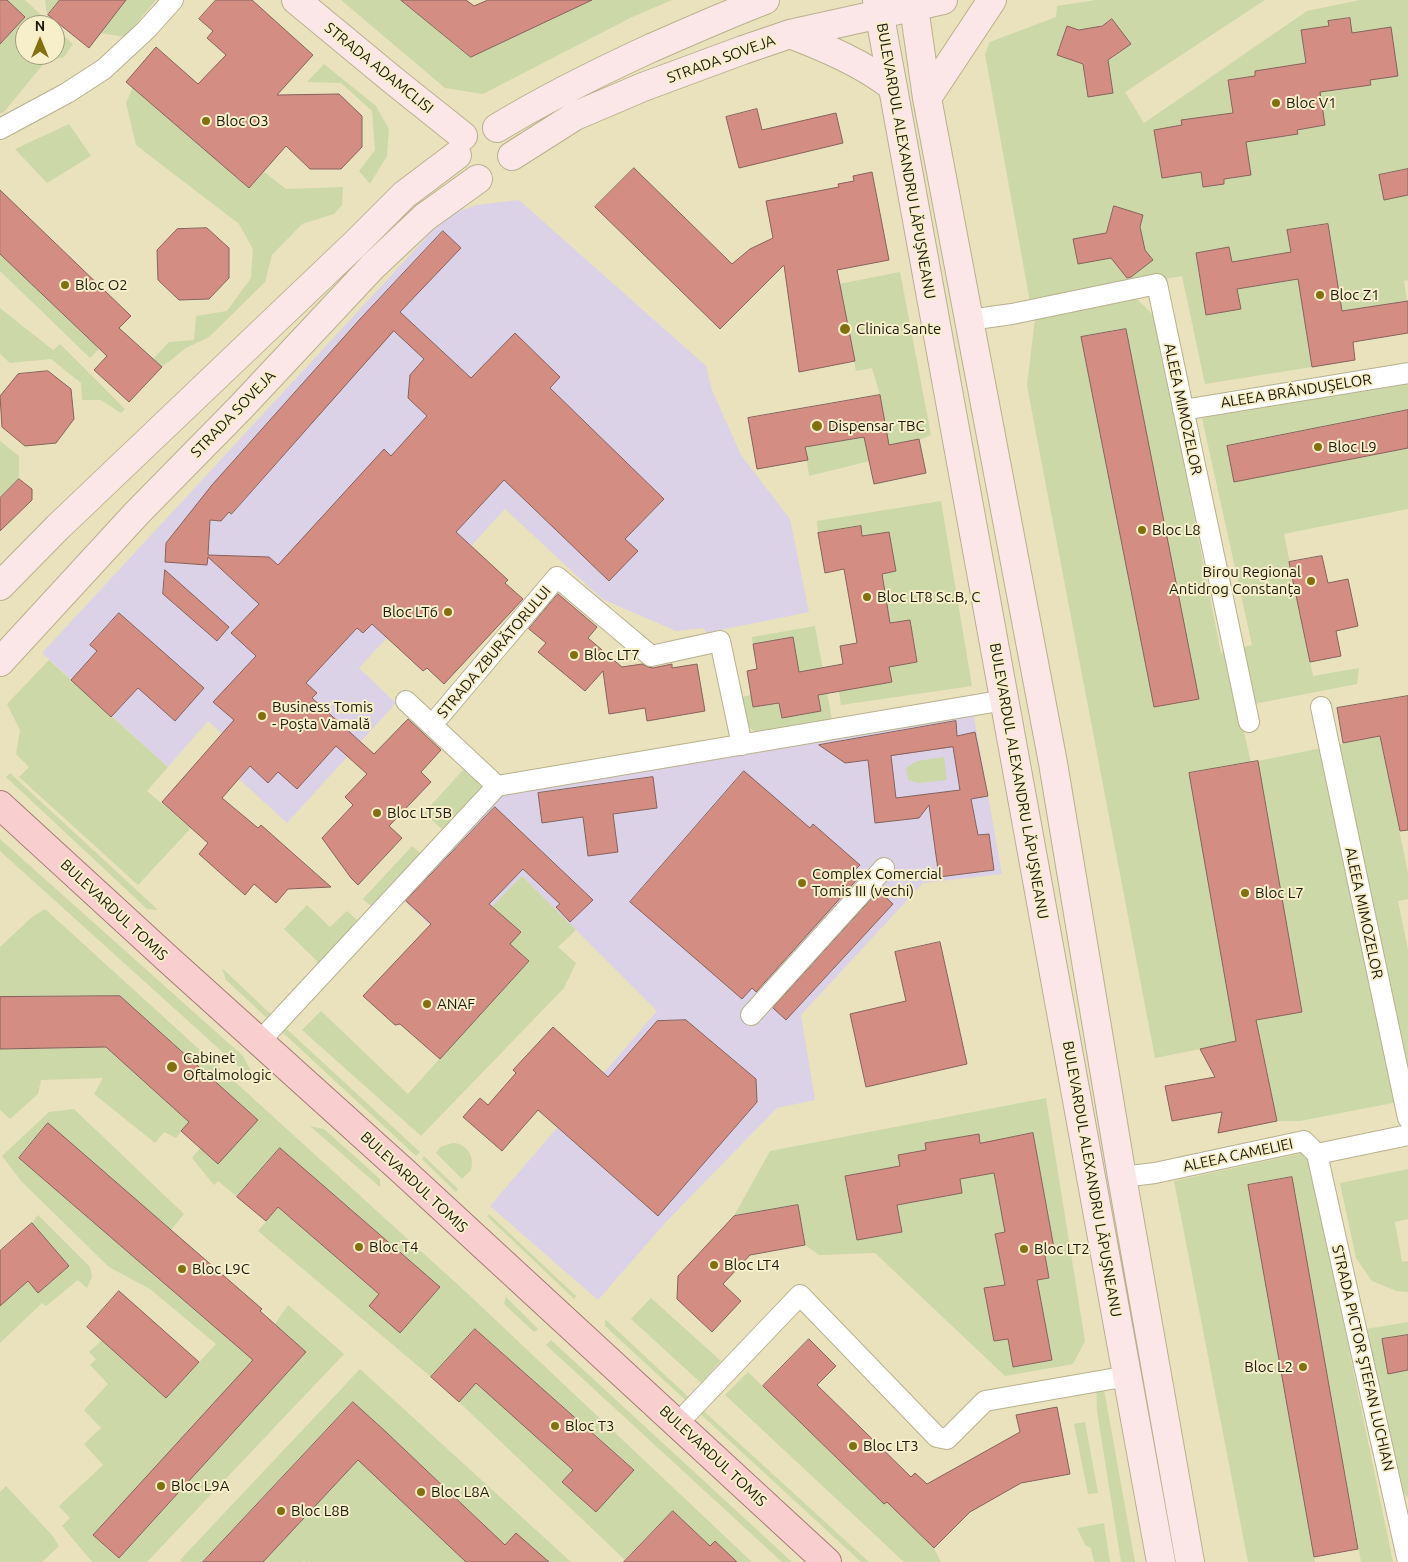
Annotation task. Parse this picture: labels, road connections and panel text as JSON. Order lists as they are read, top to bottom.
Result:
{
  "streets": {
    "main road": [
      "STRADA SOVEJA",
      "STRADA ADAMCLISI",
      "BULEVARDUL ALEXANDRU LĂPUȘNEANU",
      "BULEVARDUL TOMIS"
    ],
    "street": [
      "ALEEA BRÂNDUȘELOR",
      "ALEEA MIMOZELOR",
      "STRADA ZBURĂTORULUI",
      "ALEEA CAMELIEI",
      "STRADA PICTOR ȘTEFAN LUCHIAN"
    ]
  },
  "crossings": [
    ["STRADA SOVEJA", "STRADA ADAMCLISI"],
    ["STRADA SOVEJA", "BULEVARDUL ALEXANDRU LĂPUȘNEANU"],
    ["BULEVARDUL ALEXANDRU LĂPUȘNEANU", "ALEEA MIMOZELOR"],
    ["BULEVARDUL ALEXANDRU LĂPUȘNEANU", "ALEEA CAMELIEI"],
    ["ALEEA BRÂNDUȘELOR", "ALEEA MIMOZELOR"],
    ["ALEEA CAMELIEI", "STRADA PICTOR ȘTEFAN LUCHIAN"]
  ],
  "places": [
    "Bloc V1",
    "Bloc O3",
    "Bloc O2",
    "Bloc Z1",
    "Clinica Sante",
    "Dispensar TBC",
    "Bloc L9",
    "Bloc L8",
    "Birou Regional Antidrog Constanța",
    "Bloc LT8 Sc.B, C",
    "Bloc LT6",
    "Bloc LT7",
    "Business Tomis - Poșta Vamală",
    "Bloc LT5B",
    "Complex Comercial Tomis III (vechi)",
    "Bloc L7",
    "ANAF",
    "Cabinet Oftalmologic",
    "Bloc T4",
    "Bloc LT2",
    "Bloc LT4",
    "Bloc L9C",
    "Bloc L2",
    "Bloc T3",
    "Bloc LT3",
    "Bloc L9A",
    "Bloc L8A",
    "Bloc L8B"
  ],
  "north": "top"
}
